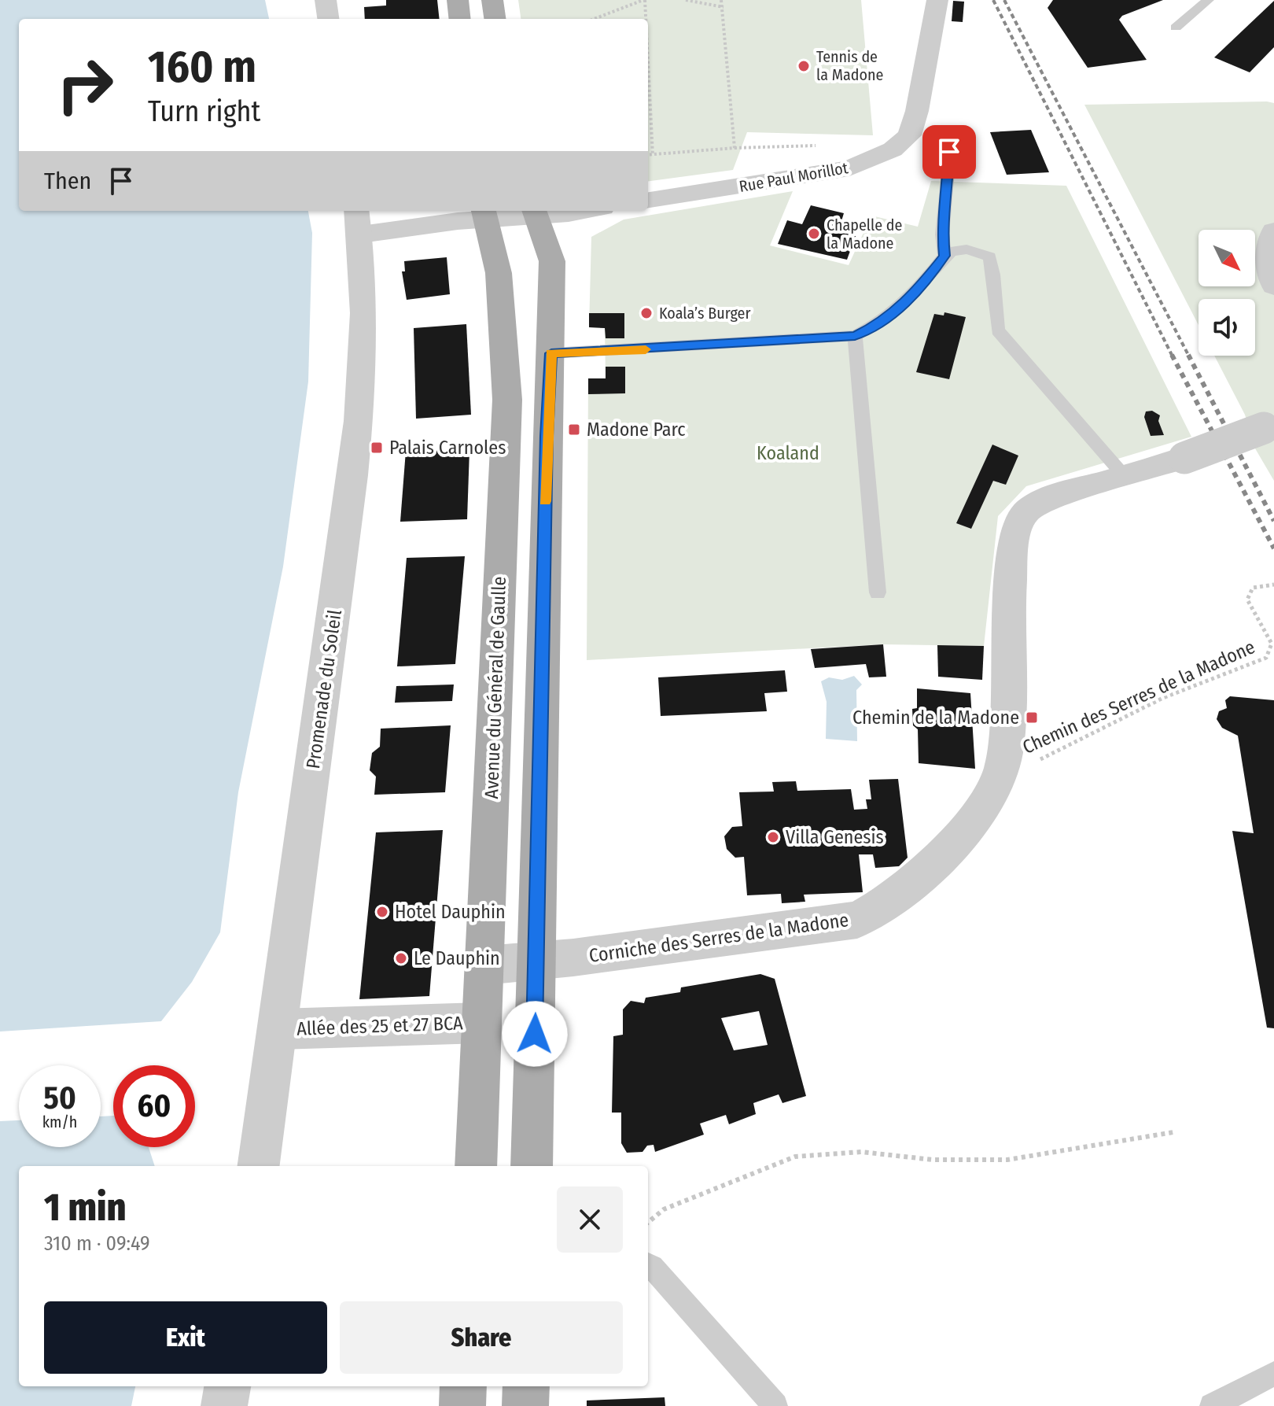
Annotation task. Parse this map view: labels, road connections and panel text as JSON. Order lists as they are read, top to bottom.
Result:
{
  "streets": {
    "main road": ["Avenue du Général de Gaulle"],
    "street": [
      "Rue Paul Morillot",
      "Promenade du Soleil",
      "Corniche des Serres de la Madone",
      "Allée des 25 et 27 BCA"
    ],
    "path": ["Chemin des Serres de la Madone"]
  },
  "crossings": [
    ["Avenue du Général de Gaulle", "Corniche des Serres de la Madone"],
    ["Avenue du Général de Gaulle", "Allée des 25 et 27 BCA"],
    ["Promenade du Soleil", "Allée des 25 et 27 BCA"],
    ["Chemin des Serres de la Madone", "Corniche des Serres de la Madone"]
  ],
  "parks": ["Koaland"],
  "places": {
    "other": [
      "Tennis de la Madone",
      "Chapelle de la Madone",
      "Koala’s Burger",
      "Villa Genesis",
      "Hotel Dauphin",
      "Le Dauphin"
    ],
    "transit": ["Madone Parc", "Palais Carnoles", "Chemin de la Madone"]
  },
  "north": "bottom right",
  "page": {
    "turn": ["160 m", "Turn right"],
    "then": "Then",
    "speed": "50 km/h",
    "limit": "60",
    "heading": ["1 min", "310 m · 09:49"],
    "buttons": ["Exit", "Share"]
  }
}
